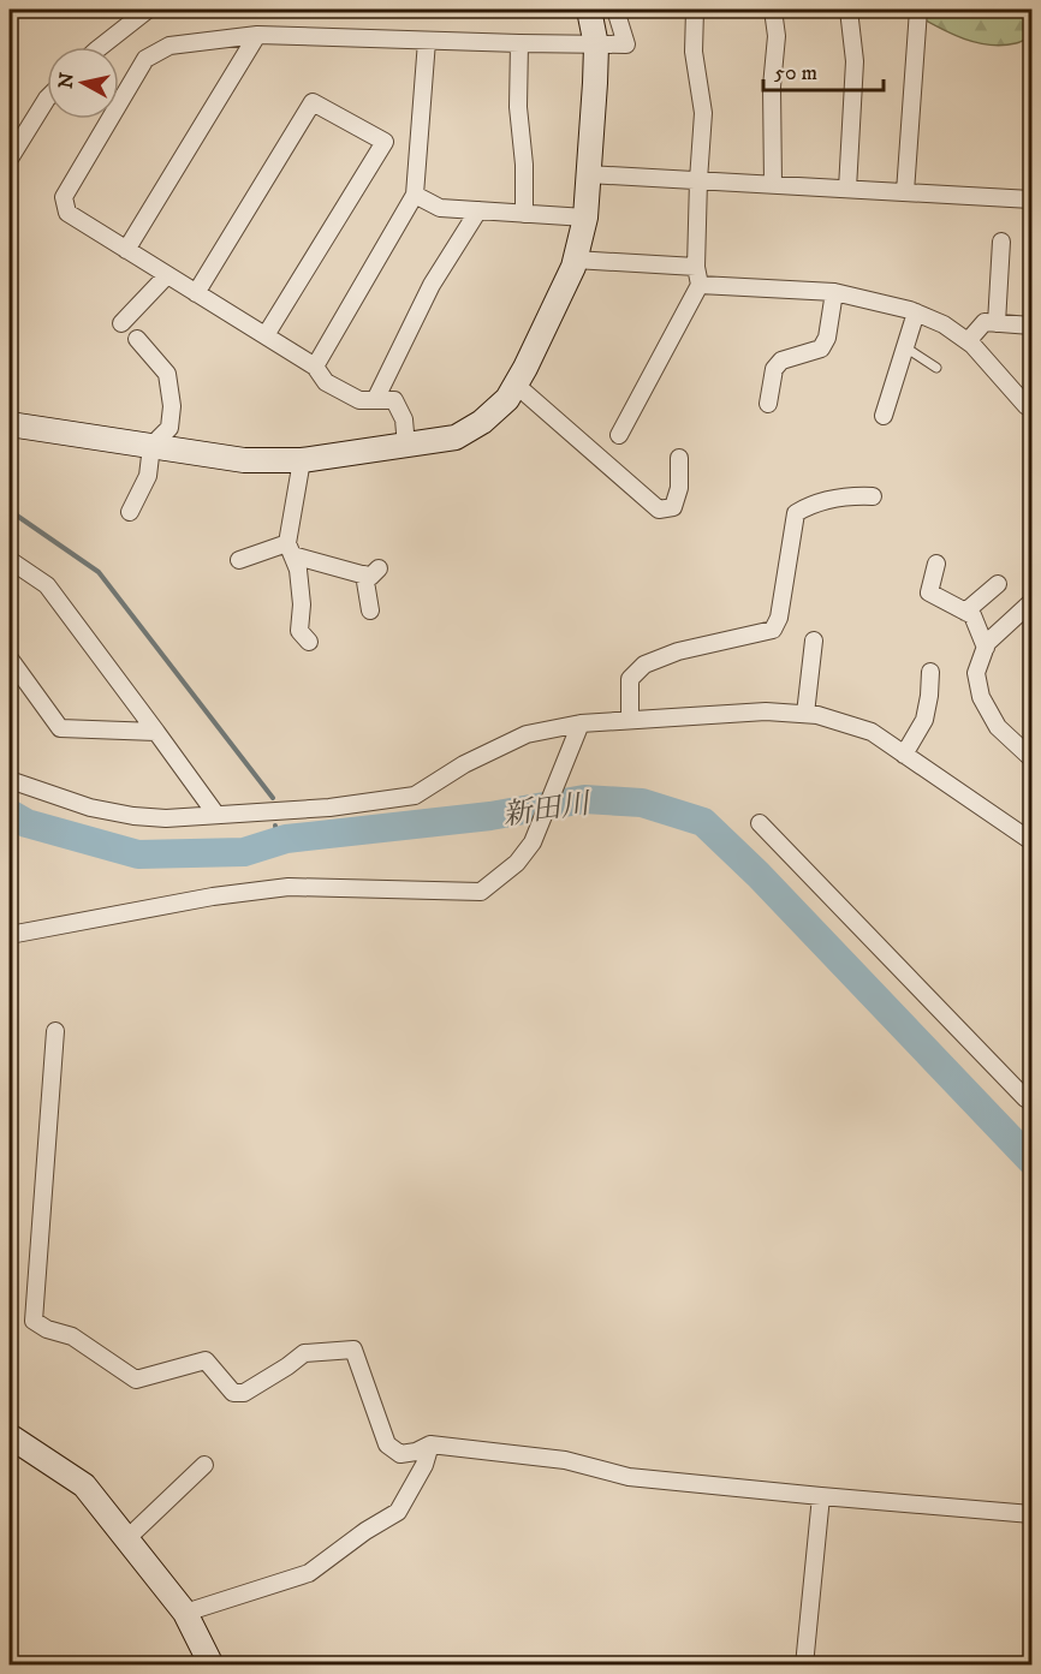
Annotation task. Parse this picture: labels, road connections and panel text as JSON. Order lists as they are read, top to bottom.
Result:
{
  "water": ["新田川"],
  "scale_bar": "50 m",
  "north": "left"
}
